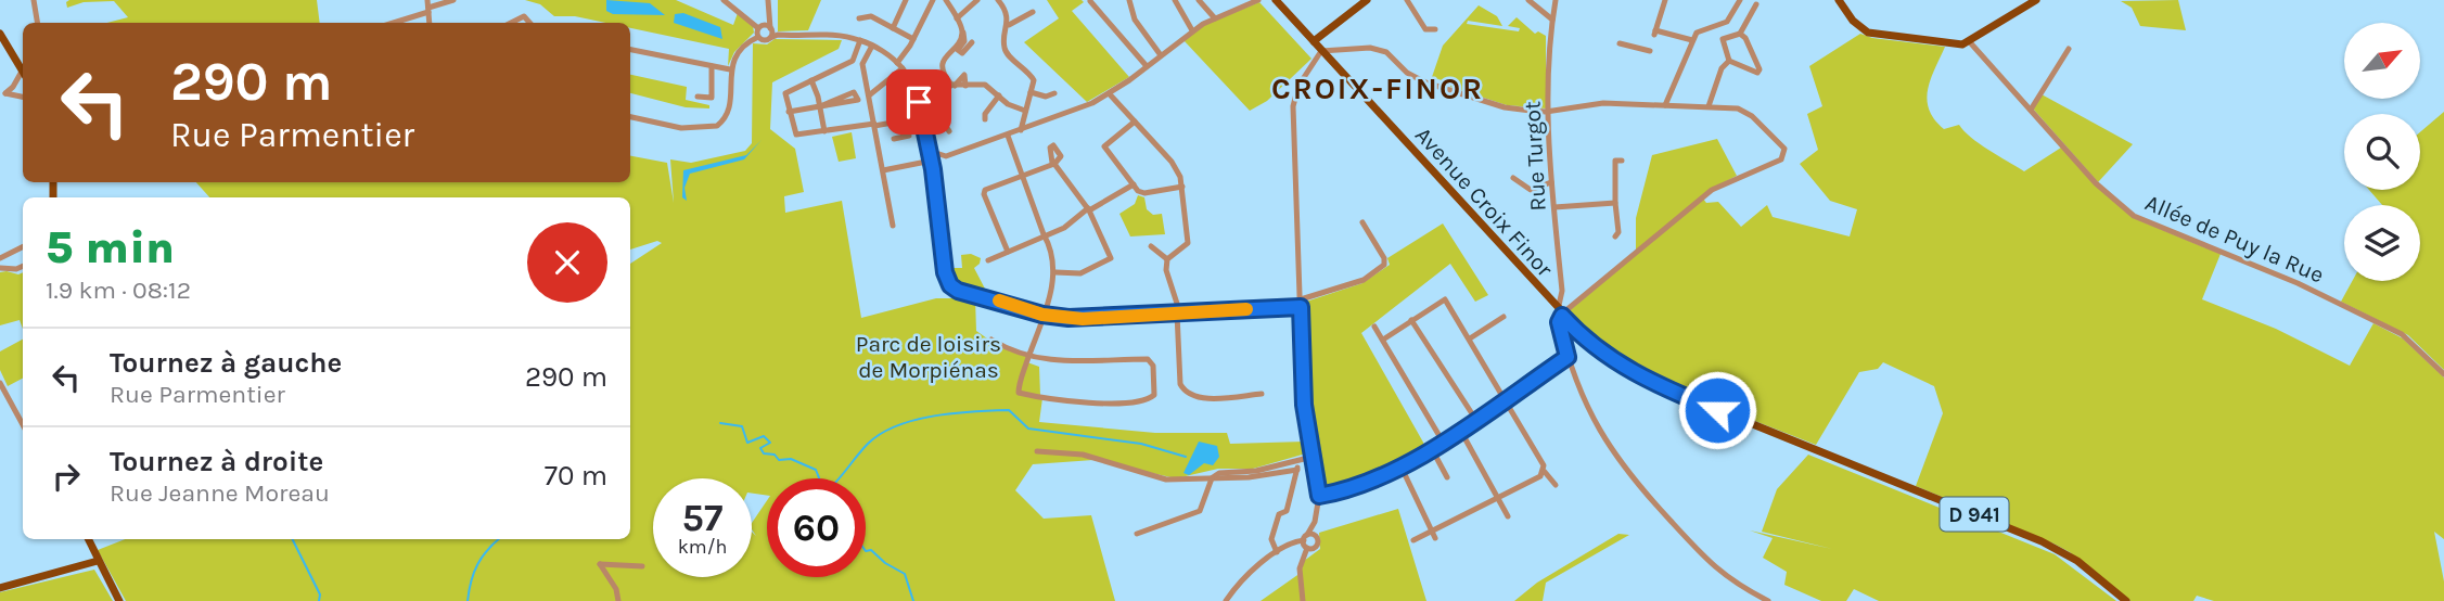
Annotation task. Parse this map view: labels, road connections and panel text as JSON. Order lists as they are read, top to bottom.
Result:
{
  "streets": {
    "main road": ["Avenue Croix Finor", "D 941"],
    "street": ["Rue Turgot", "Allée de Puy la Rue"]
  },
  "crossings": [
    ["Rue Turgot", "Avenue Croix Finor"],
    ["Rue Turgot", "D 941"],
    ["Avenue Croix Finor", "D 941"]
  ],
  "districts": ["CROIX-FINOR"],
  "parks": ["Parc de loisirs de Morpiénas"],
  "north": "top right",
  "page": {
    "turn": ["290 m", "Rue Parmentier"],
    "heading": ["5 min", "1.9 km · 08:12"],
    "list": [
      {
        "name": "Tournez à gauche",
        "note": "Rue Parmentier",
        "value": "290 m"
      },
      {
        "name": "Tournez à droite",
        "note": "Rue Jeanne Moreau",
        "value": "70 m"
      }
    ],
    "speed": "57 km/h",
    "limit": "60"
  }
}
